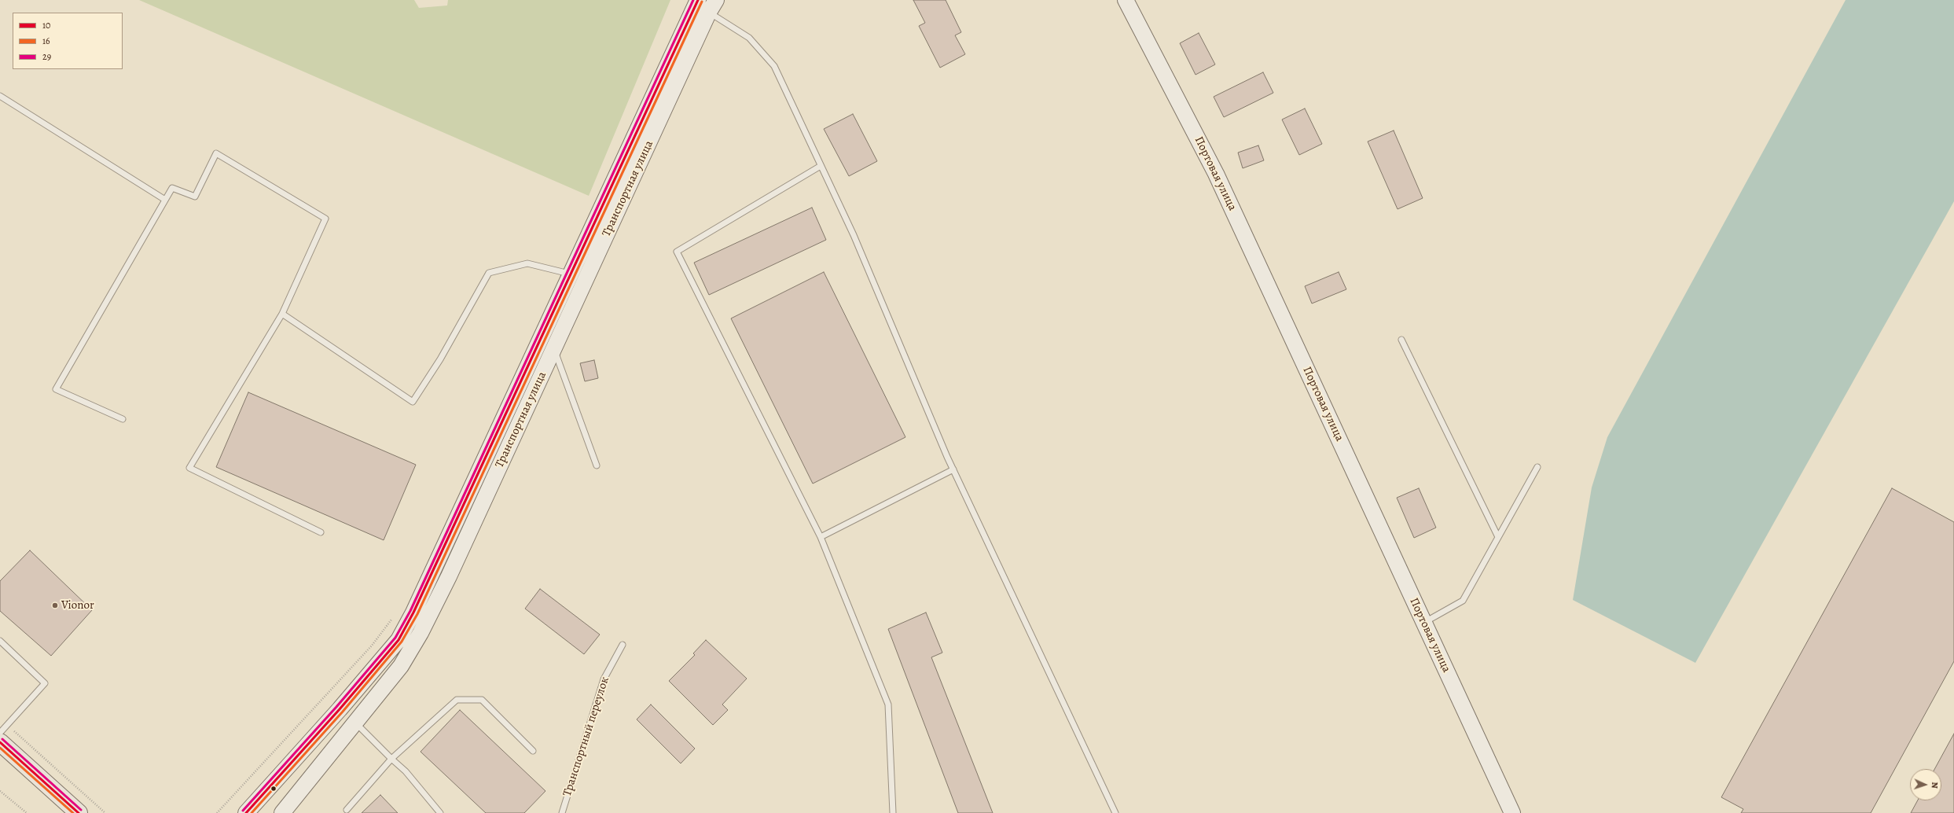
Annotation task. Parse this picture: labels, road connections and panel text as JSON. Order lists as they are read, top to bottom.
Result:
{
  "streets": {
    "main road": ["Портовая улица", "Транспортная улица"],
    "lane": ["Транспортный переулок"]
  },
  "places": ["Vionor"],
  "lines": ["transit line 10", "transit line 29", "transit line 16"],
  "legend": ["10", "16", "29"],
  "north": "right"
}
